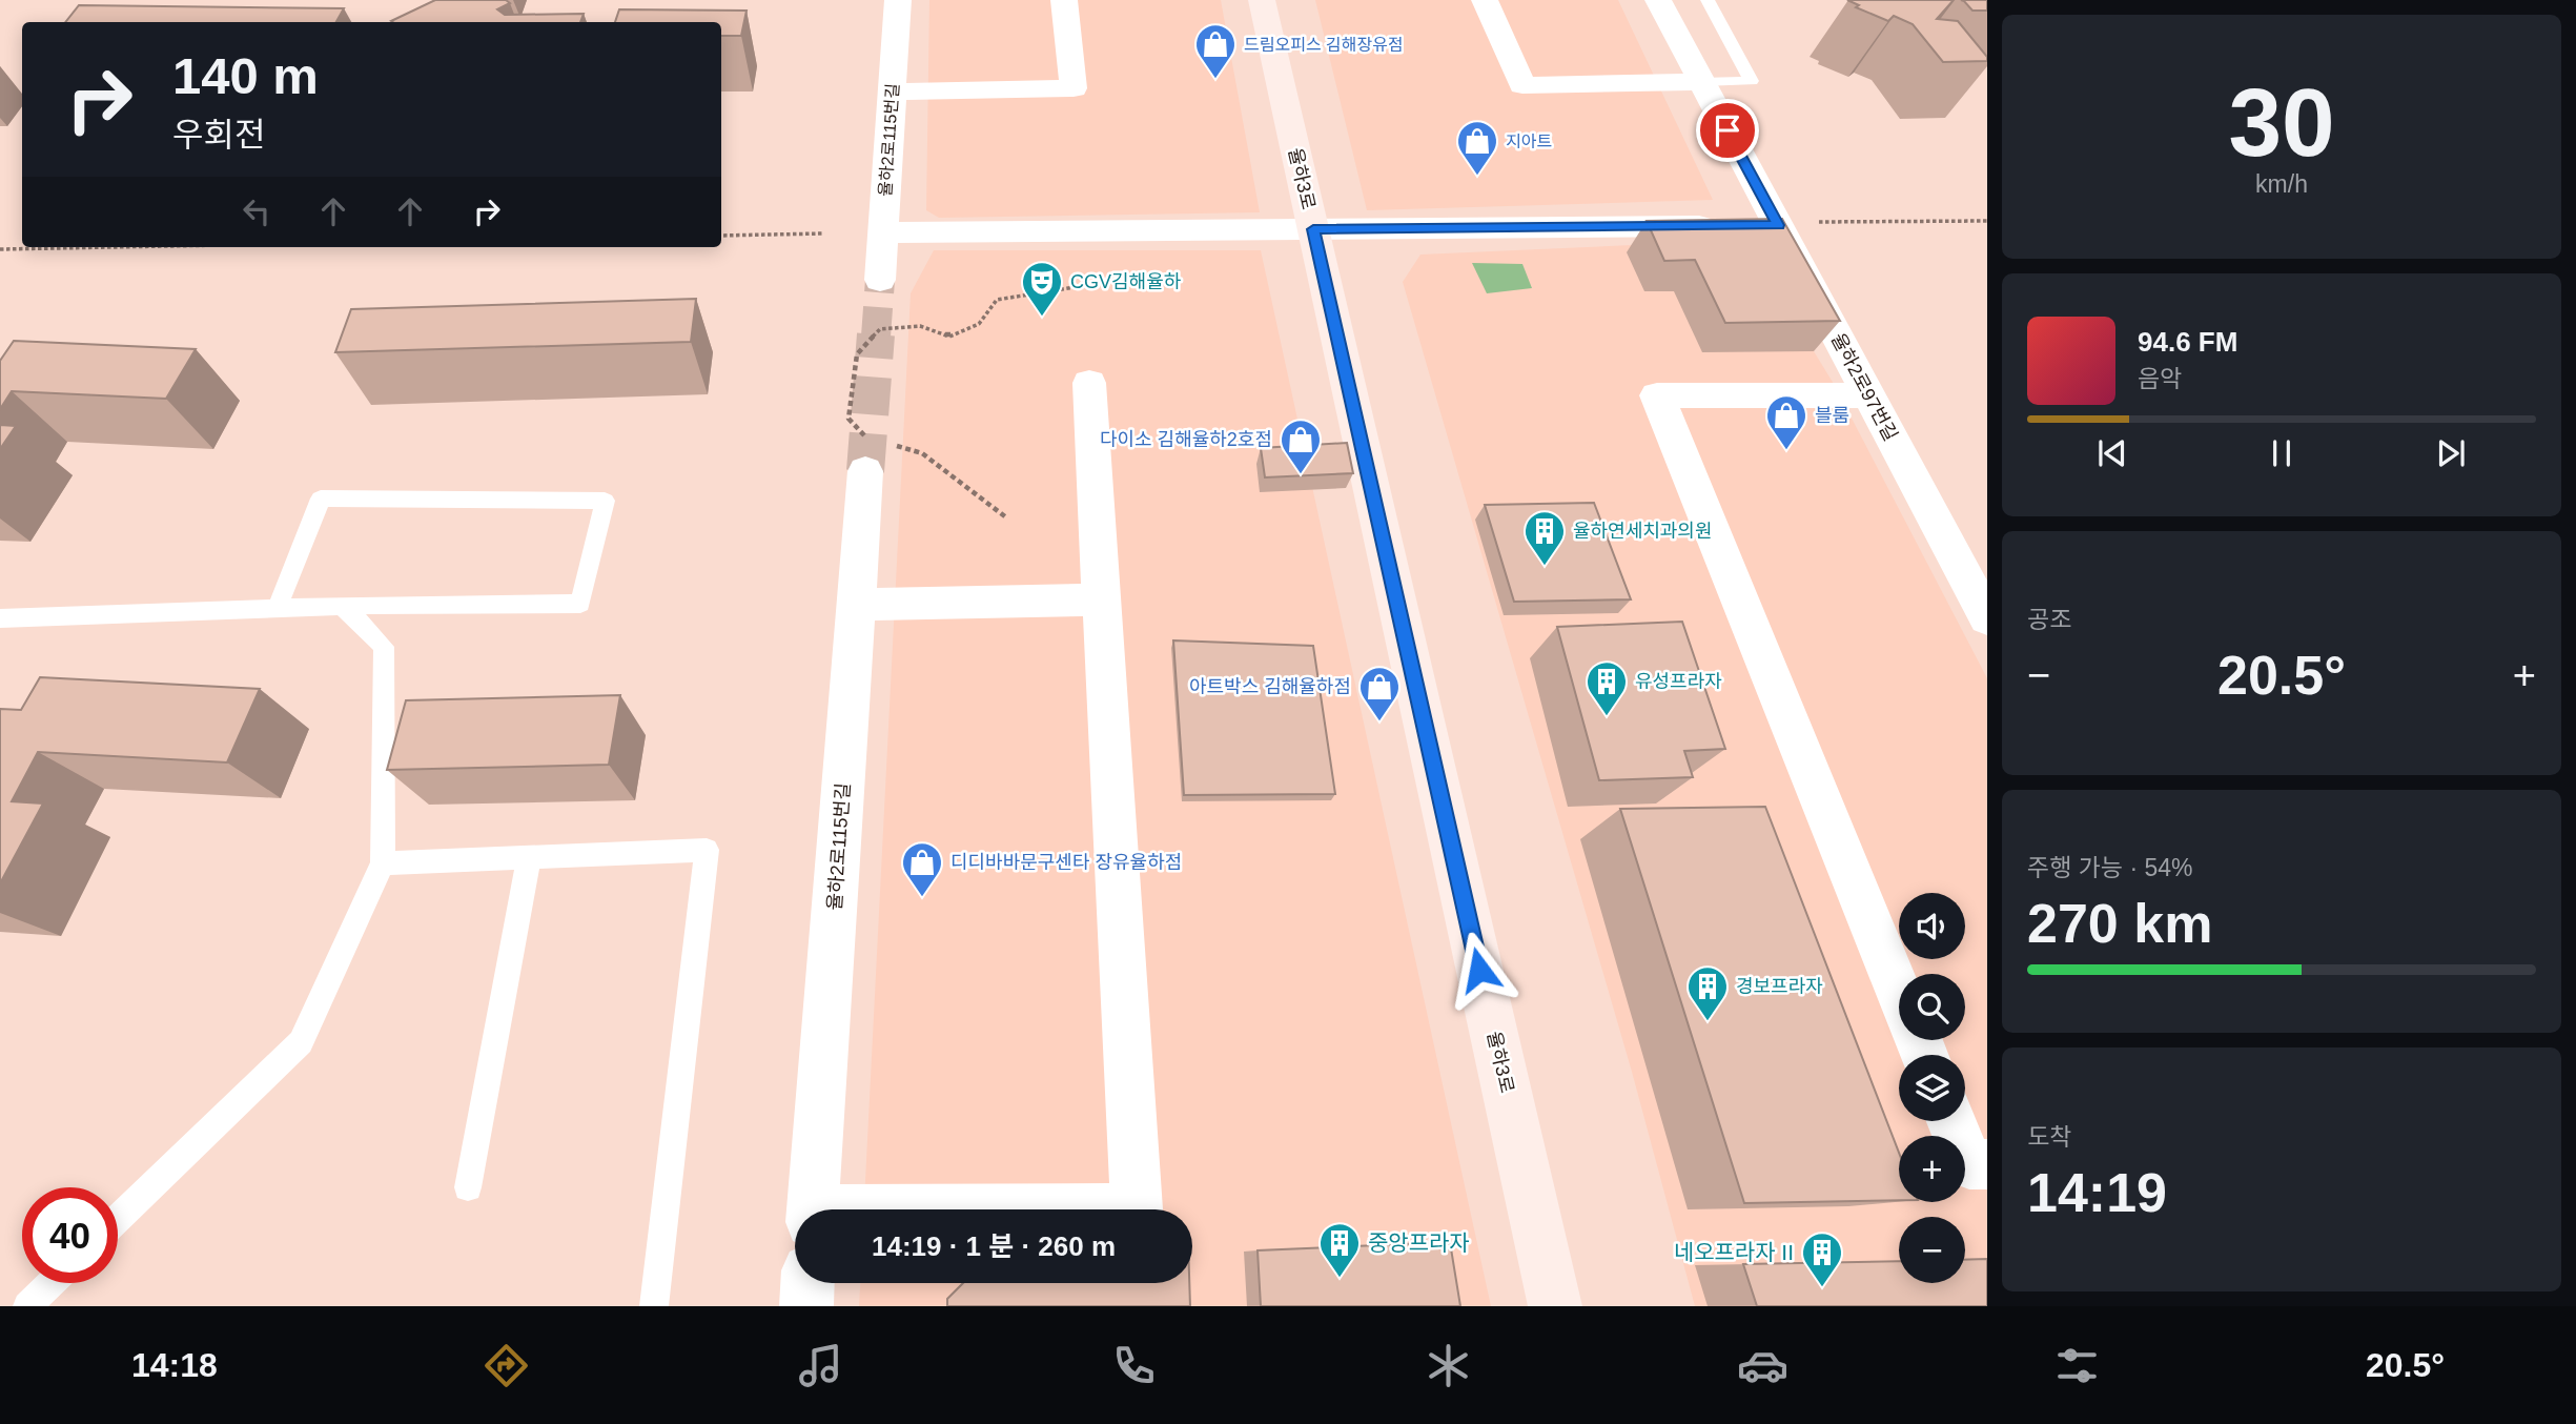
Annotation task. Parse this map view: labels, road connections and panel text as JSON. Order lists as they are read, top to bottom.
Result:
{
  "streets": {
    "street": ["율하2로115번길", "율하3로", "율하2로97번길"]
  },
  "places": {
    "shop": [
      "드림오피스 김해장유점",
      "지아트",
      "블룸",
      "다이소 김해율하2호점",
      "아트박스 김해율하점",
      "디디바바문구센타 장유율하점"
    ],
    "theatre": ["CGV김해율하"],
    "building": [
      "율하연세치과의원",
      "유성프라자",
      "경보프라자",
      "중앙프라자",
      "네오프라자 II"
    ]
  },
  "page": {
    "tile": [
      ["30", "km/h"],
      "공조",
      ["주행 가능 · 54%", "270 km"],
      ["도착", "14:19"]
    ],
    "turn": ["140 m", "우회전"],
    "song": ["94.6 FM", "음악"],
    "heat": ["−", "20.5°", "+"],
    "map_buttons": ["+", "−"],
    "limit": "40",
    "trip": "14:19 · 1 분 · 260 m",
    "tabs": ["14:18", "20.5°"]
  }
}
